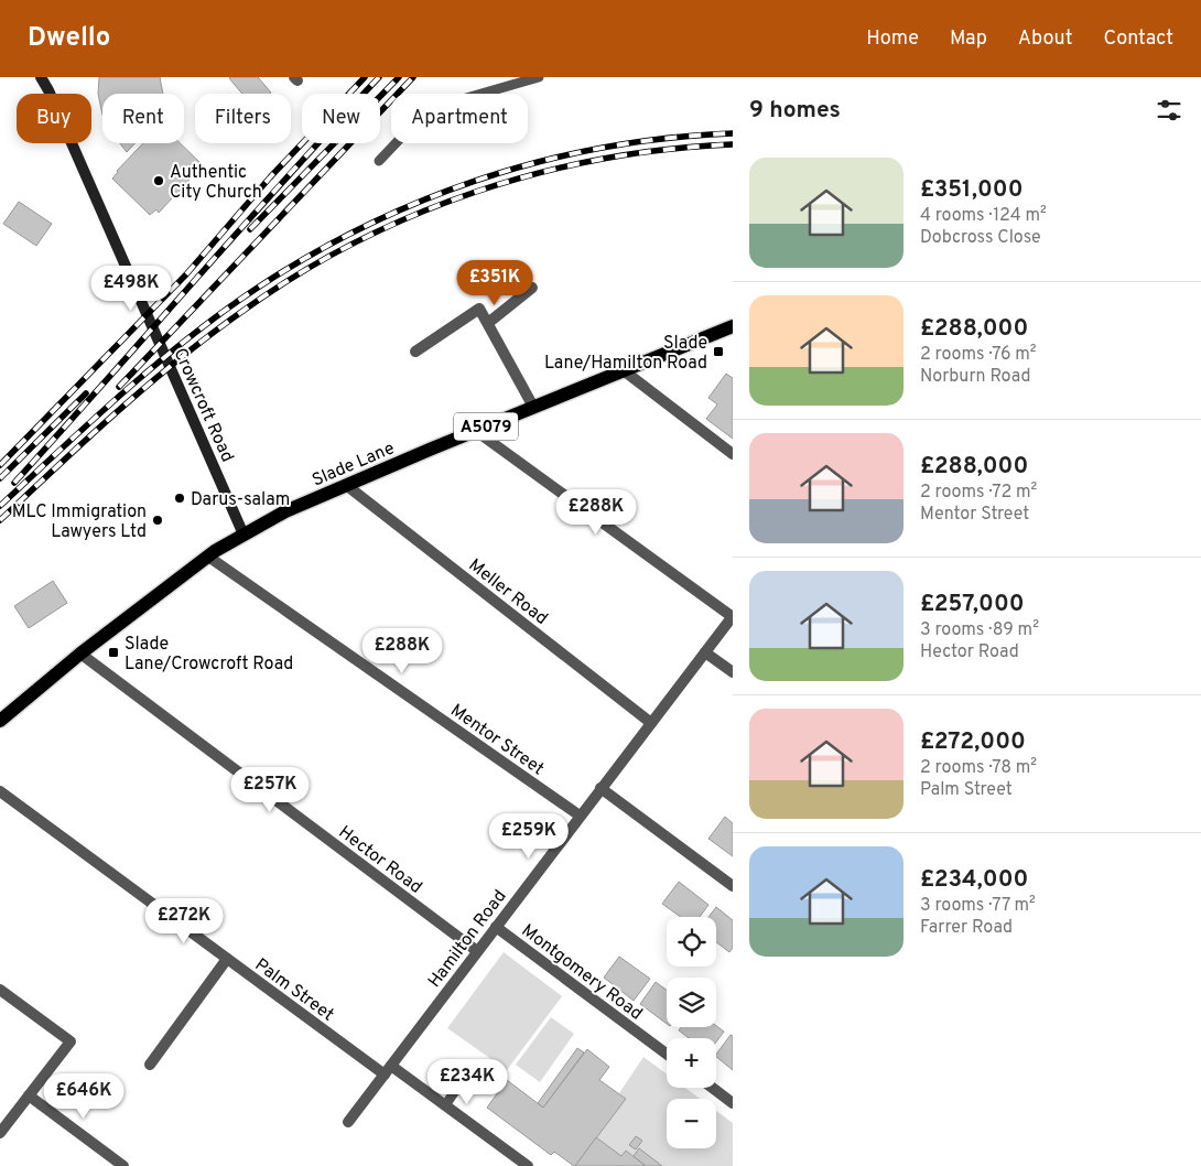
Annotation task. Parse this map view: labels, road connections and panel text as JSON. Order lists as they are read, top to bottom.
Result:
{
  "streets": {
    "main road": ["A5079", "Slade Lane"],
    "street": [
      "Crowcroft Road",
      "Meller Road",
      "Mentor Street",
      "Hector Road",
      "Hamilton Road",
      "Montgomery Road",
      "Palm Street"
    ]
  },
  "crossings": [
    ["Crowcroft Road", "Slade Lane"],
    ["Slade Lane", "Meller Road"],
    ["Slade Lane", "Mentor Street"],
    ["Slade Lane", "Hector Road"],
    ["Meller Road", "Hamilton Road"],
    ["Mentor Street", "Hamilton Road"],
    ["Hector Road", "Hamilton Road"],
    ["Hamilton Road", "Montgomery Road"],
    ["Hamilton Road", "Palm Street"]
  ],
  "places": {
    "other": ["Authentic City Church", "Darus-salam", "MLC Immigration Lawyers Ltd"],
    "transit": ["Slade Lane/Hamilton Road", "Slade Lane/Crowcroft Road"]
  },
  "page": {
    "header": "Dwello",
    "nav": [
      "Home",
      "Map",
      "About",
      "Contact"
    ],
    "heading": "9 homes",
    "chip": [
      "Buy",
      "Rent",
      "Filters",
      "New",
      "Apartment"
    ],
    "list": [
      {
        "name": "£351,000",
        "note": "4 rooms · 124 m² · Dobcross Close"
      },
      {
        "name": "£288,000",
        "note": "2 rooms · 76 m² · Norburn Road"
      },
      {
        "name": "£288,000",
        "note": "2 rooms · 72 m² · Mentor Street"
      },
      {
        "name": "£257,000",
        "note": "3 rooms · 89 m² · Hector Road"
      },
      {
        "name": "£272,000",
        "note": "2 rooms · 78 m² · Palm Street"
      },
      {
        "name": "£234,000",
        "note": "3 rooms · 77 m² · Farrer Road"
      }
    ],
    "price": [
      "£351K",
      "£498K",
      "£288K",
      "£288K",
      "£257K",
      "£259K",
      "£272K",
      "£234K",
      "£646K"
    ],
    "map_buttons": ["+", "−"]
  }
}
